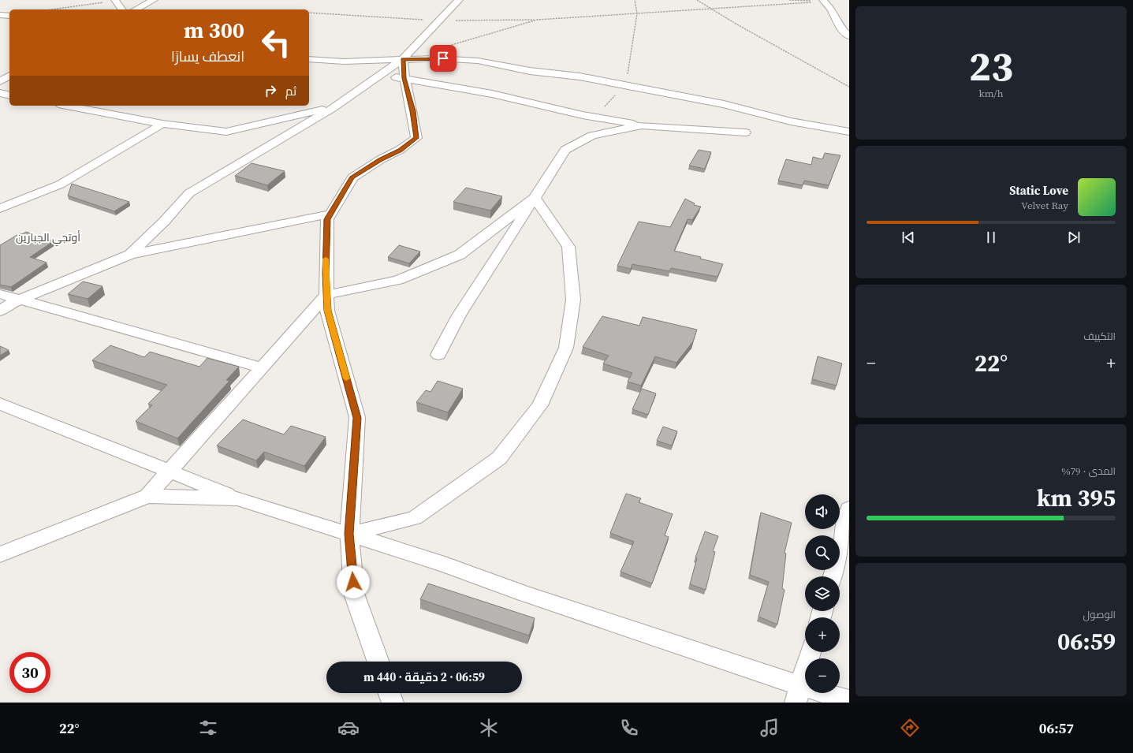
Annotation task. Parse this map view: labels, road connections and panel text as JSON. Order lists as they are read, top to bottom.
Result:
{
  "districts": ["أوتجي الجبارين"],
  "page": {
    "tile": [
      ["23", "km/h"],
      "التكييف",
      ["المدى · 79%", "395 km"],
      ["الوصول", "06:59"]
    ],
    "turn": ["300 m", "انعطف يسارًا"],
    "then": "ثم",
    "song": ["Static Love", "Velvet Ray"],
    "heat": ["−", "22°", "+"],
    "map_buttons": ["+", "−"],
    "limit": "30",
    "trip": "06:59 · 2 دقيقة · 440 m",
    "tabs": ["06:57", "22°"]
  }
}
